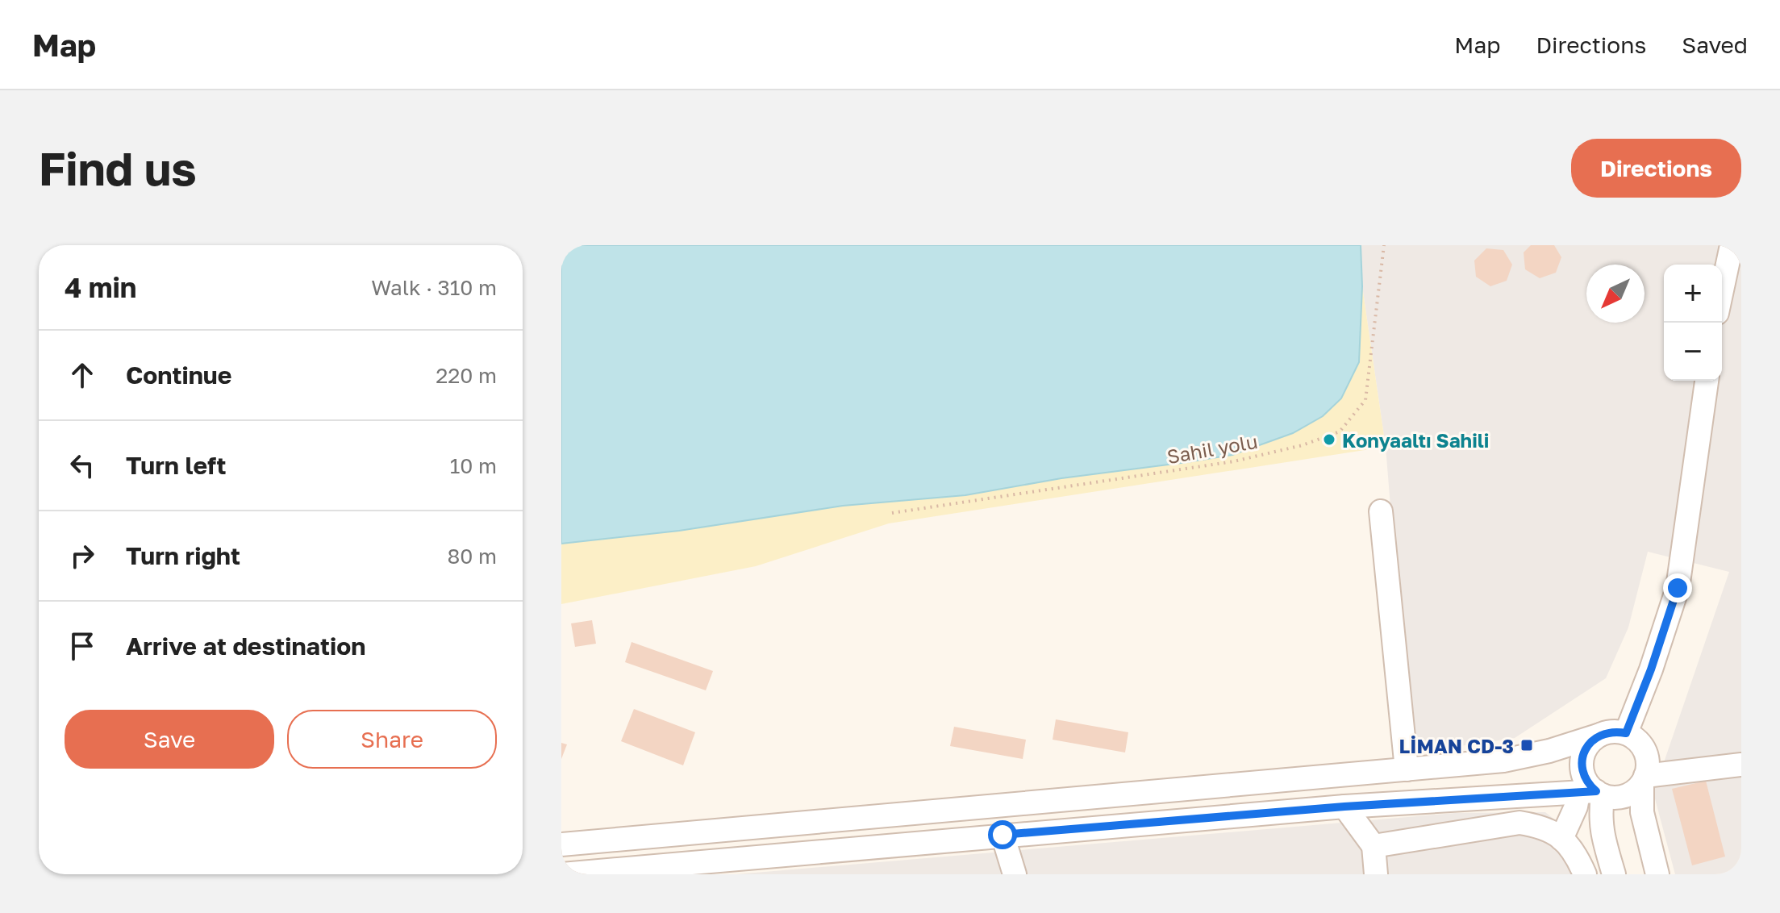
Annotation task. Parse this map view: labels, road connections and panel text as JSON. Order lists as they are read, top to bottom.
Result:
{
  "streets": {
    "path": ["Sahil yolu"]
  },
  "places": {
    "other": ["Konyaaltı Sahili"],
    "transit": ["LİMAN CD-3"]
  },
  "north": "bottom left",
  "page": {
    "header": "Map",
    "nav": ["Map", "Directions", "Saved"],
    "buttons": [
      "Directions",
      ["Save", "Share"]
    ],
    "title": "Find us",
    "heading": ["4 min", "Walk · 310 m"],
    "map_buttons": ["+", "−"],
    "list": [
      ["Continue", "220 m"],
      ["Turn left", "10 m"],
      ["Turn right", "80 m"],
      "Arrive at destination"
    ]
  }
}
